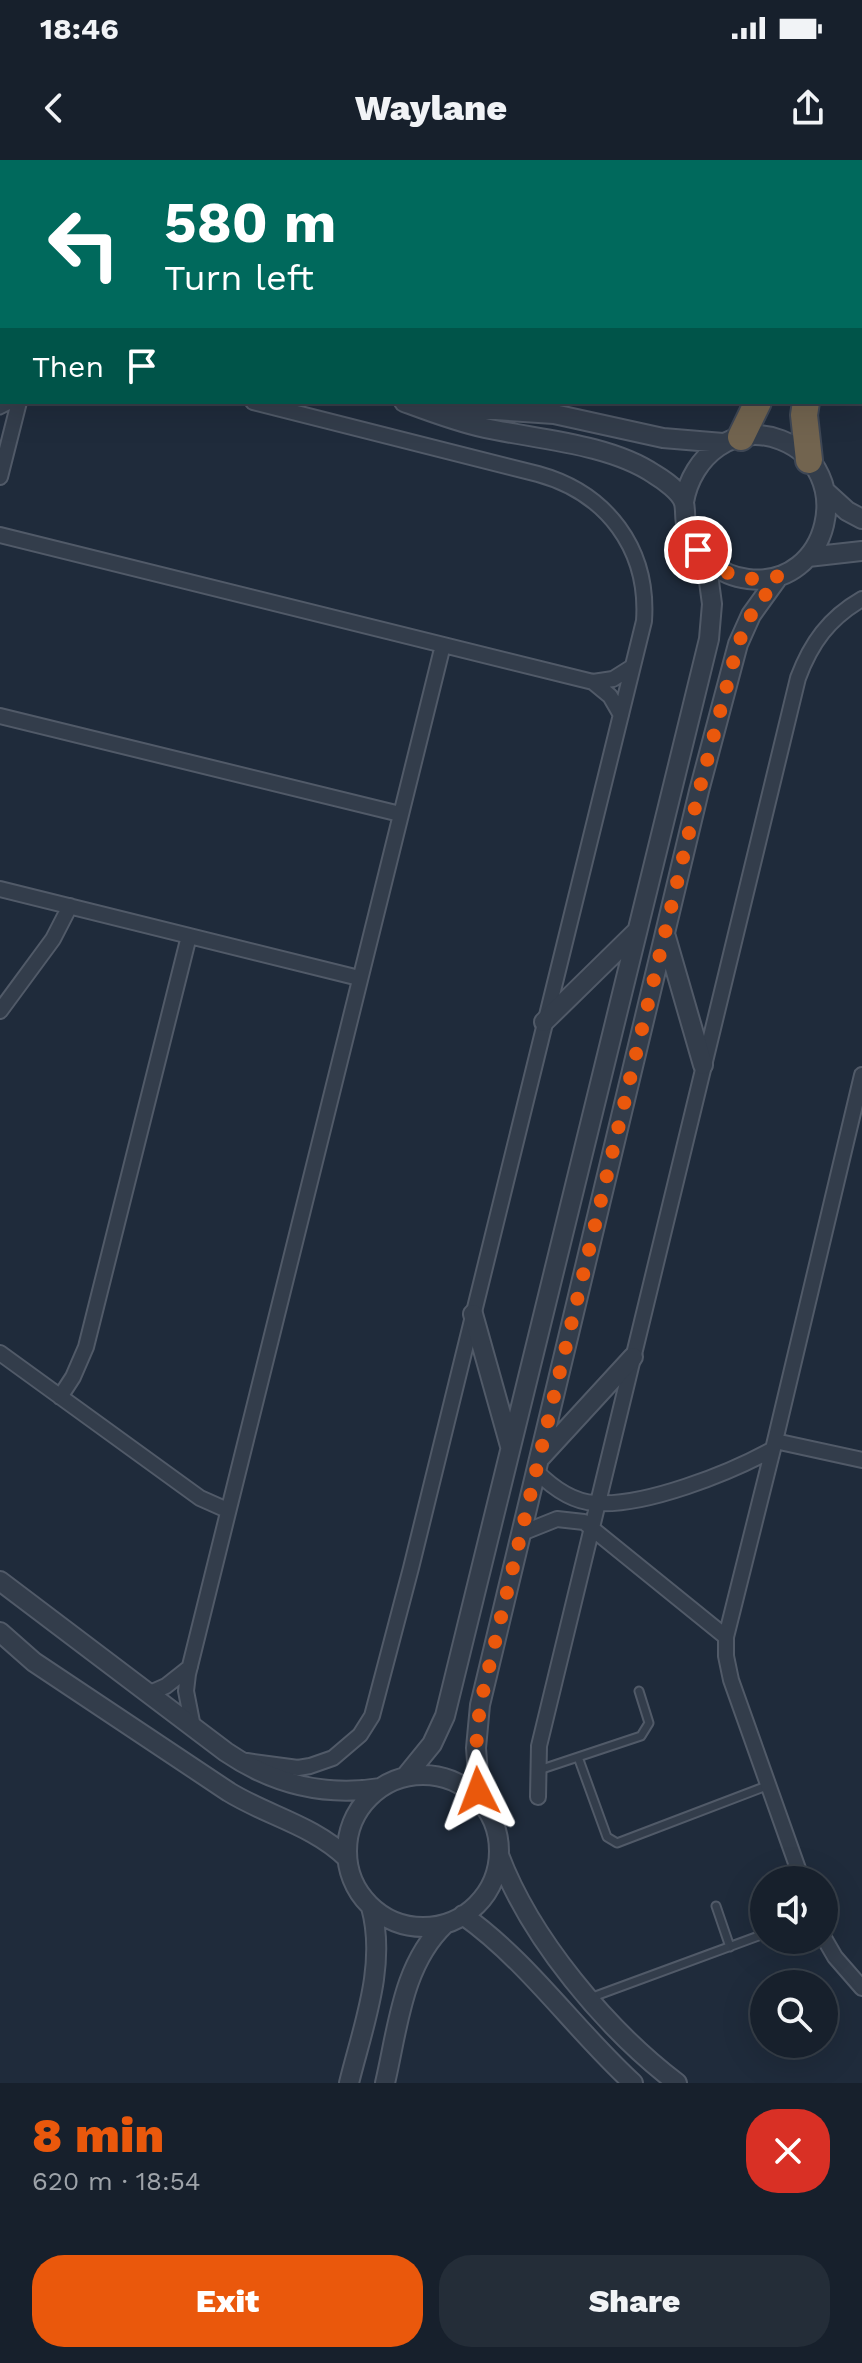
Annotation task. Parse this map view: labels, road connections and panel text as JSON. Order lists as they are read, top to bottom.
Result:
{
  "page": {
    "status": "18:46",
    "header": "Waylane",
    "turn": ["580 m", "Turn left"],
    "then": "Then",
    "heading": ["8 min", "620 m · 18:54"],
    "buttons": ["Exit", "Share"]
  }
}
